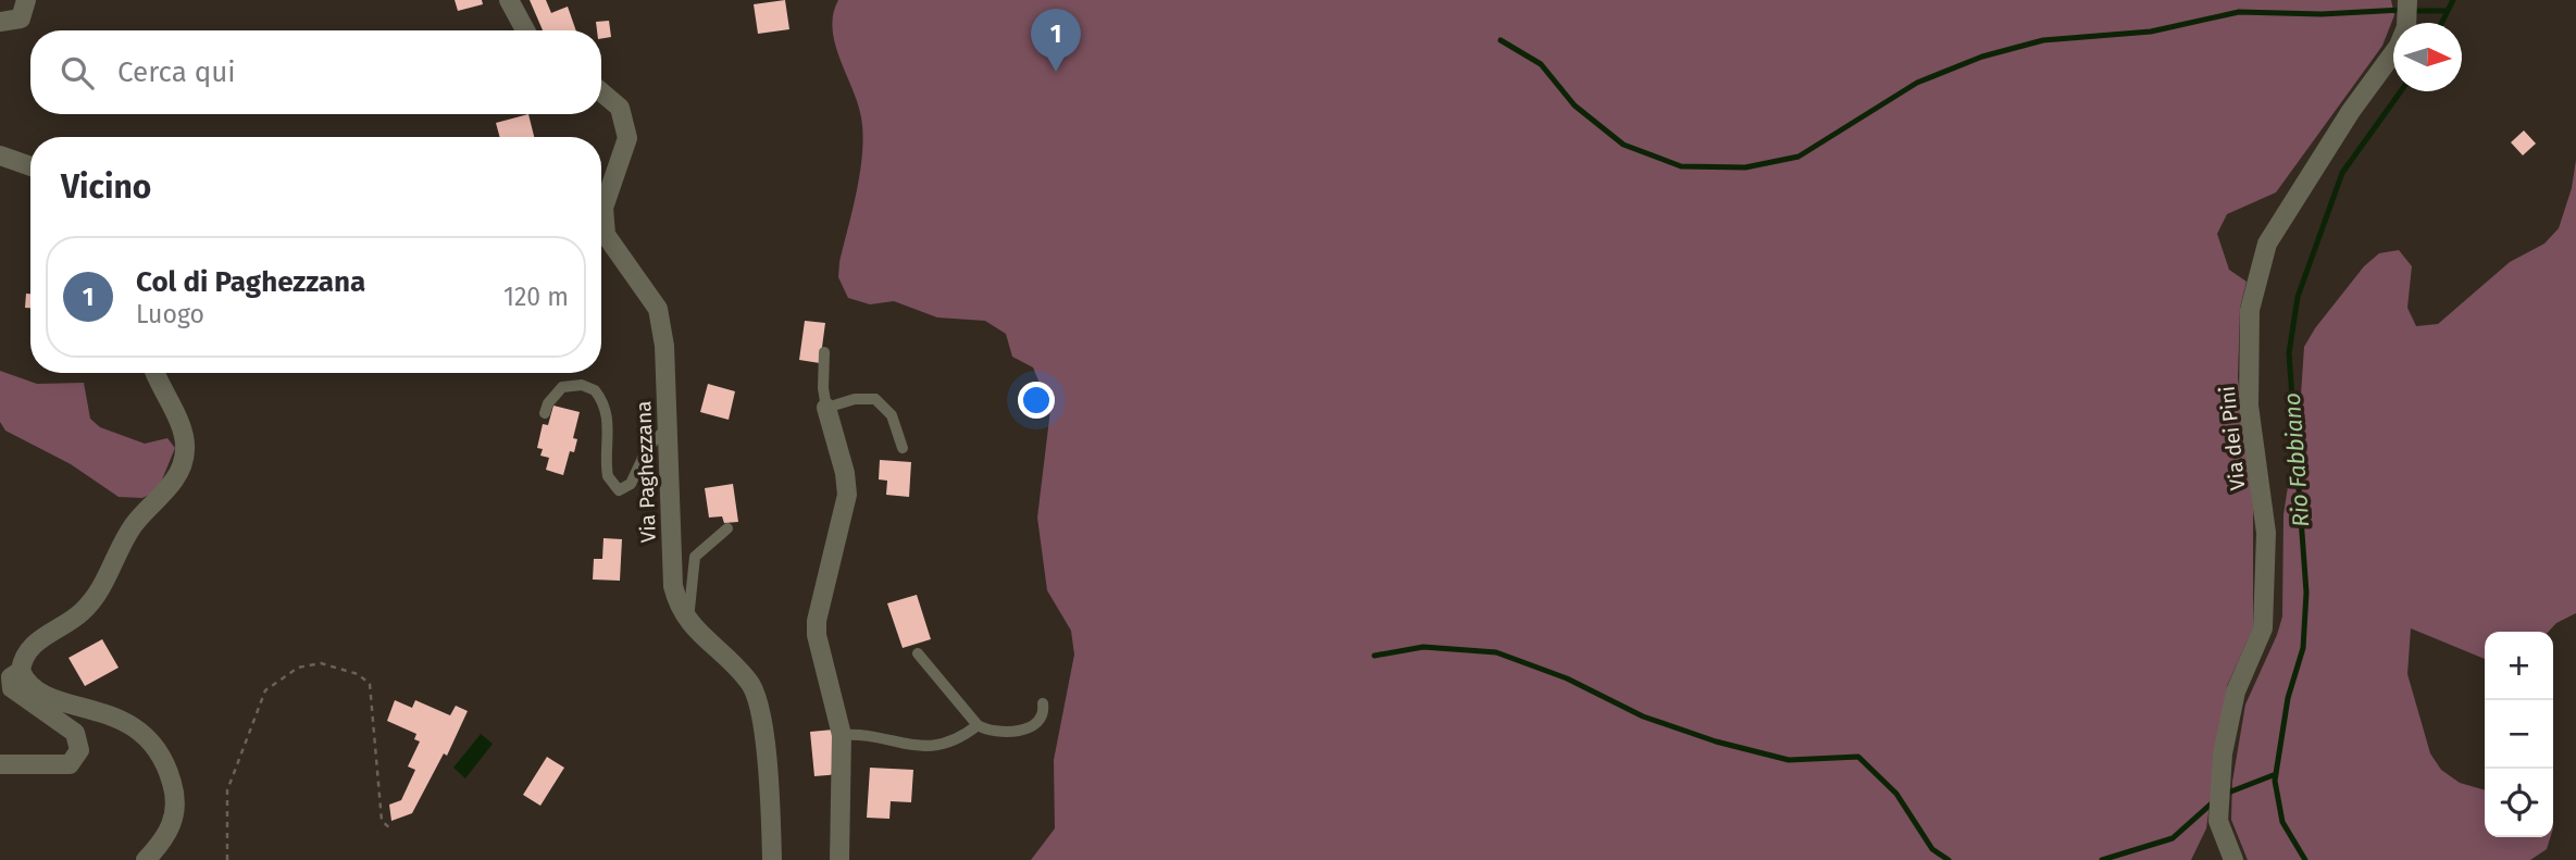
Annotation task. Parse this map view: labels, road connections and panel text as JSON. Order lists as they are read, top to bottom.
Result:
{
  "streets": {
    "street": ["Via dei Pini", "Via Paghezzana"]
  },
  "water": ["Rio Fabbiano"],
  "north": "right",
  "page": {
    "pins": "1",
    "search": "Cerca qui",
    "heading": "Vicino",
    "list": [
      {
        "mark": "1",
        "name": "Col di Paghezzana",
        "note": "Luogo",
        "value": "120 m"
      }
    ],
    "map_buttons": ["+", "−"]
  }
}
